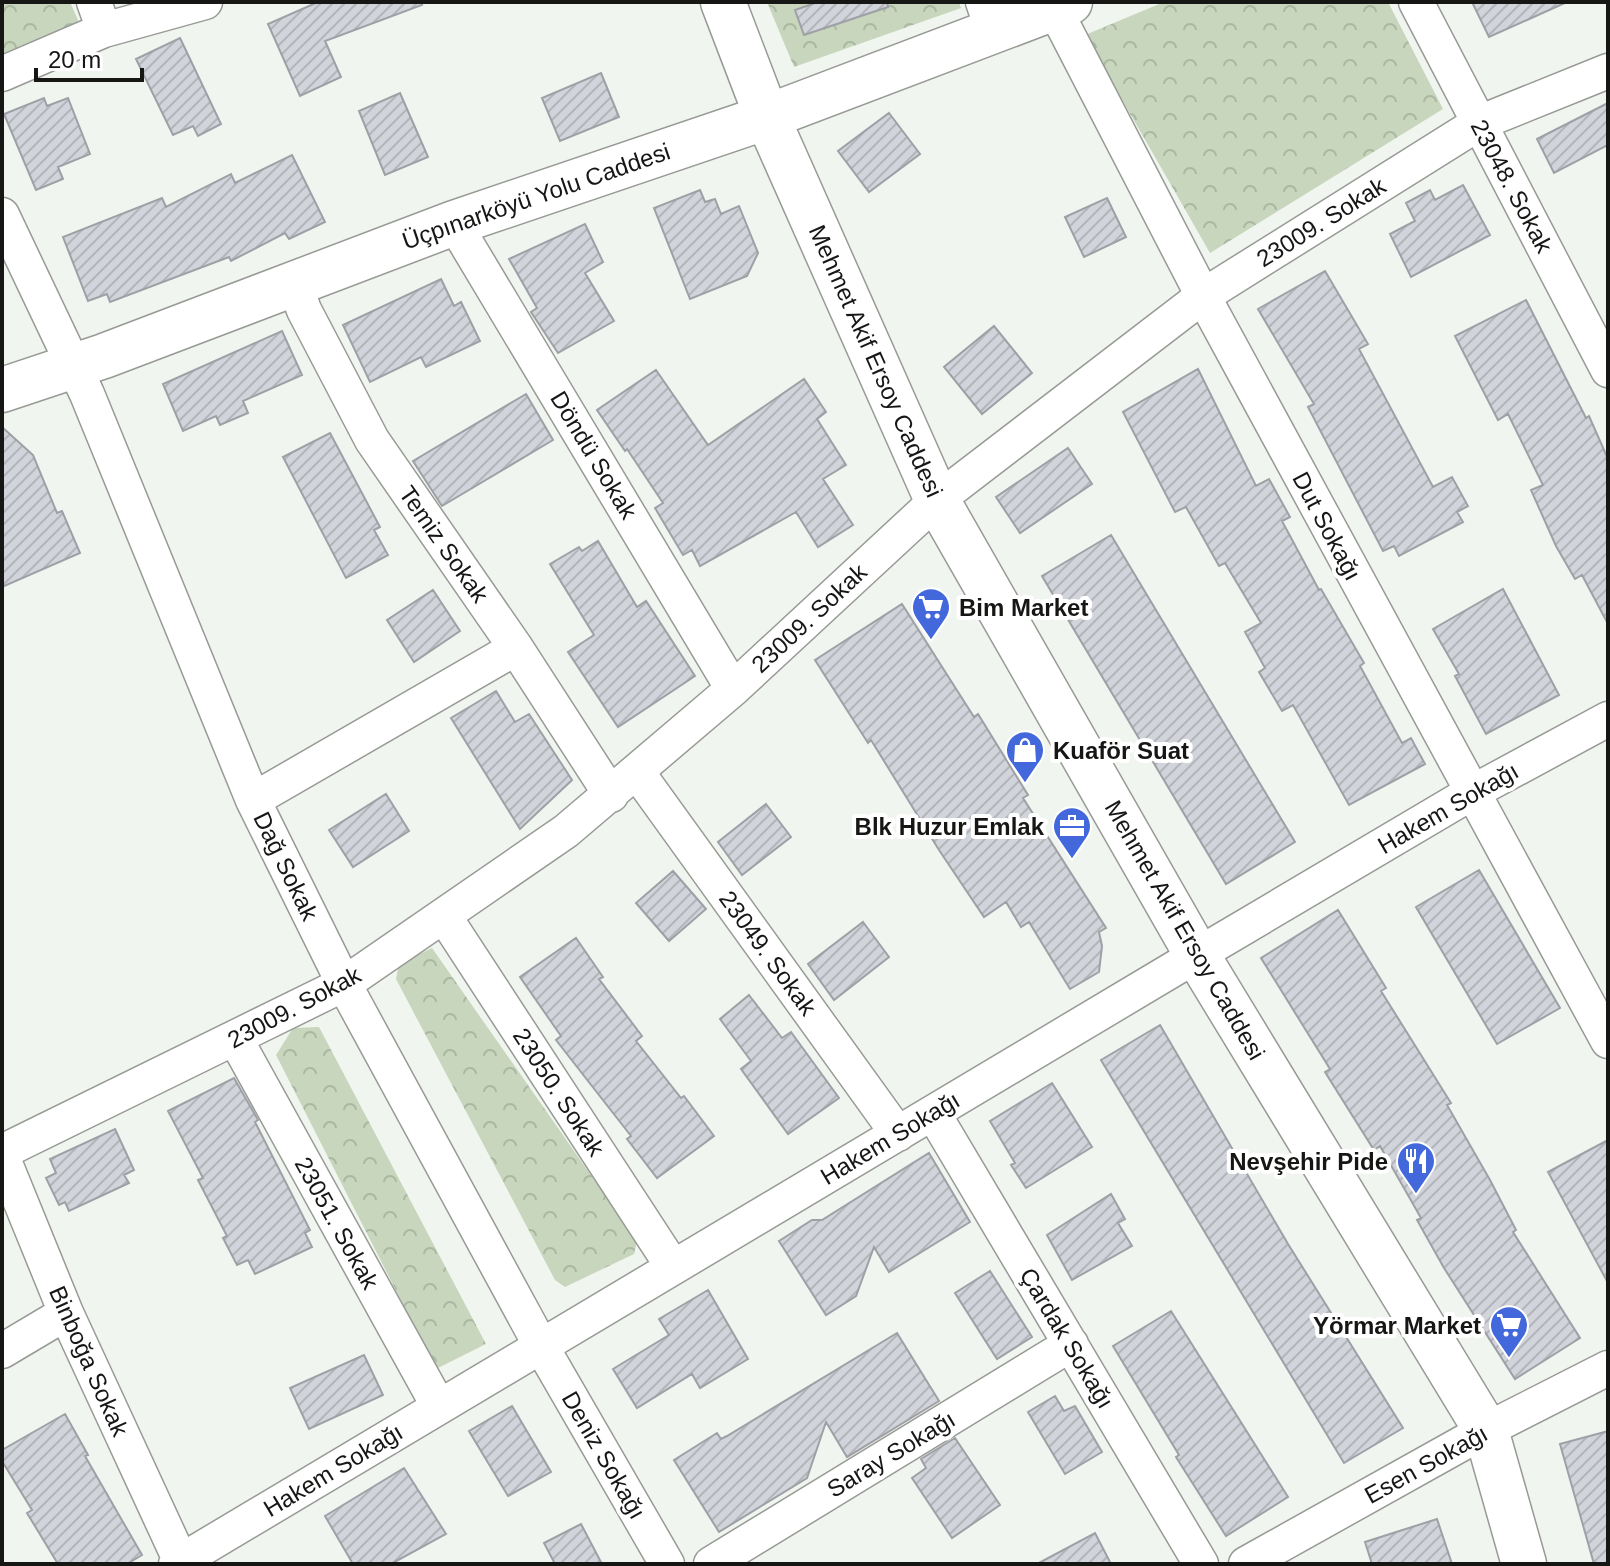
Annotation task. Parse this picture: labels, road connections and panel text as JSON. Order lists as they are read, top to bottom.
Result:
{
  "streets": {
    "main road": ["Üçpınarköyü Yolu Caddesi", "Mehmet Akif Ersoy Caddesi"],
    "street": [
      "23048. Sokak",
      "23009. Sokak",
      "Döndü Sokak",
      "Dut Sokağı",
      "Temiz Sokak",
      "Hakem Sokağı",
      "Dağ Sokak",
      "23049. Sokak",
      "23050. Sokak",
      "23051. Sokak",
      "Çardak Sokağı",
      "Binboğa Sokak",
      "Saray Sokağı",
      "Deniz Sokağı",
      "Esen Sokağı"
    ]
  },
  "crossings": [
    ["23048. Sokak", "23009. Sokak"],
    ["Üçpınarköyü Yolu Caddesi", "Mehmet Akif Ersoy Caddesi"],
    ["Üçpınarköyü Yolu Caddesi", "Döndü Sokak"],
    ["Üçpınarköyü Yolu Caddesi", "Dut Sokağı"],
    ["Üçpınarköyü Yolu Caddesi", "Temiz Sokak"],
    ["Üçpınarköyü Yolu Caddesi", "Dağ Sokak"],
    ["23009. Sokak", "Mehmet Akif Ersoy Caddesi"],
    ["23009. Sokak", "Döndü Sokak"],
    ["23009. Sokak", "Dut Sokağı"],
    ["23009. Sokak", "Temiz Sokak"],
    ["23009. Sokak", "Dağ Sokak"],
    ["23009. Sokak", "23049. Sokak"],
    ["23009. Sokak", "23050. Sokak"],
    ["23009. Sokak", "23051. Sokak"],
    ["23009. Sokak", "Binboğa Sokak"],
    ["Mehmet Akif Ersoy Caddesi", "Hakem Sokağı"],
    ["Mehmet Akif Ersoy Caddesi", "Esen Sokağı"],
    ["Dut Sokağı", "Hakem Sokağı"],
    ["Hakem Sokağı", "Dağ Sokak"],
    ["Hakem Sokağı", "23049. Sokak"],
    ["Hakem Sokağı", "23050. Sokak"],
    ["Hakem Sokağı", "23051. Sokak"],
    ["Hakem Sokağı", "Çardak Sokağı"],
    ["Hakem Sokağı", "Binboğa Sokak"],
    ["Hakem Sokağı", "Deniz Sokağı"],
    ["Dağ Sokak", "Deniz Sokağı"],
    ["Çardak Sokağı", "Saray Sokağı"]
  ],
  "places": {
    "supermarket": ["Bim Market", "Yörmar Market"],
    "shop": ["Kuaför Suat"],
    "office": ["Blk Huzur Emlak"],
    "restaurant": ["Nevşehir Pide"]
  },
  "scale_bar": "20 m"
}
